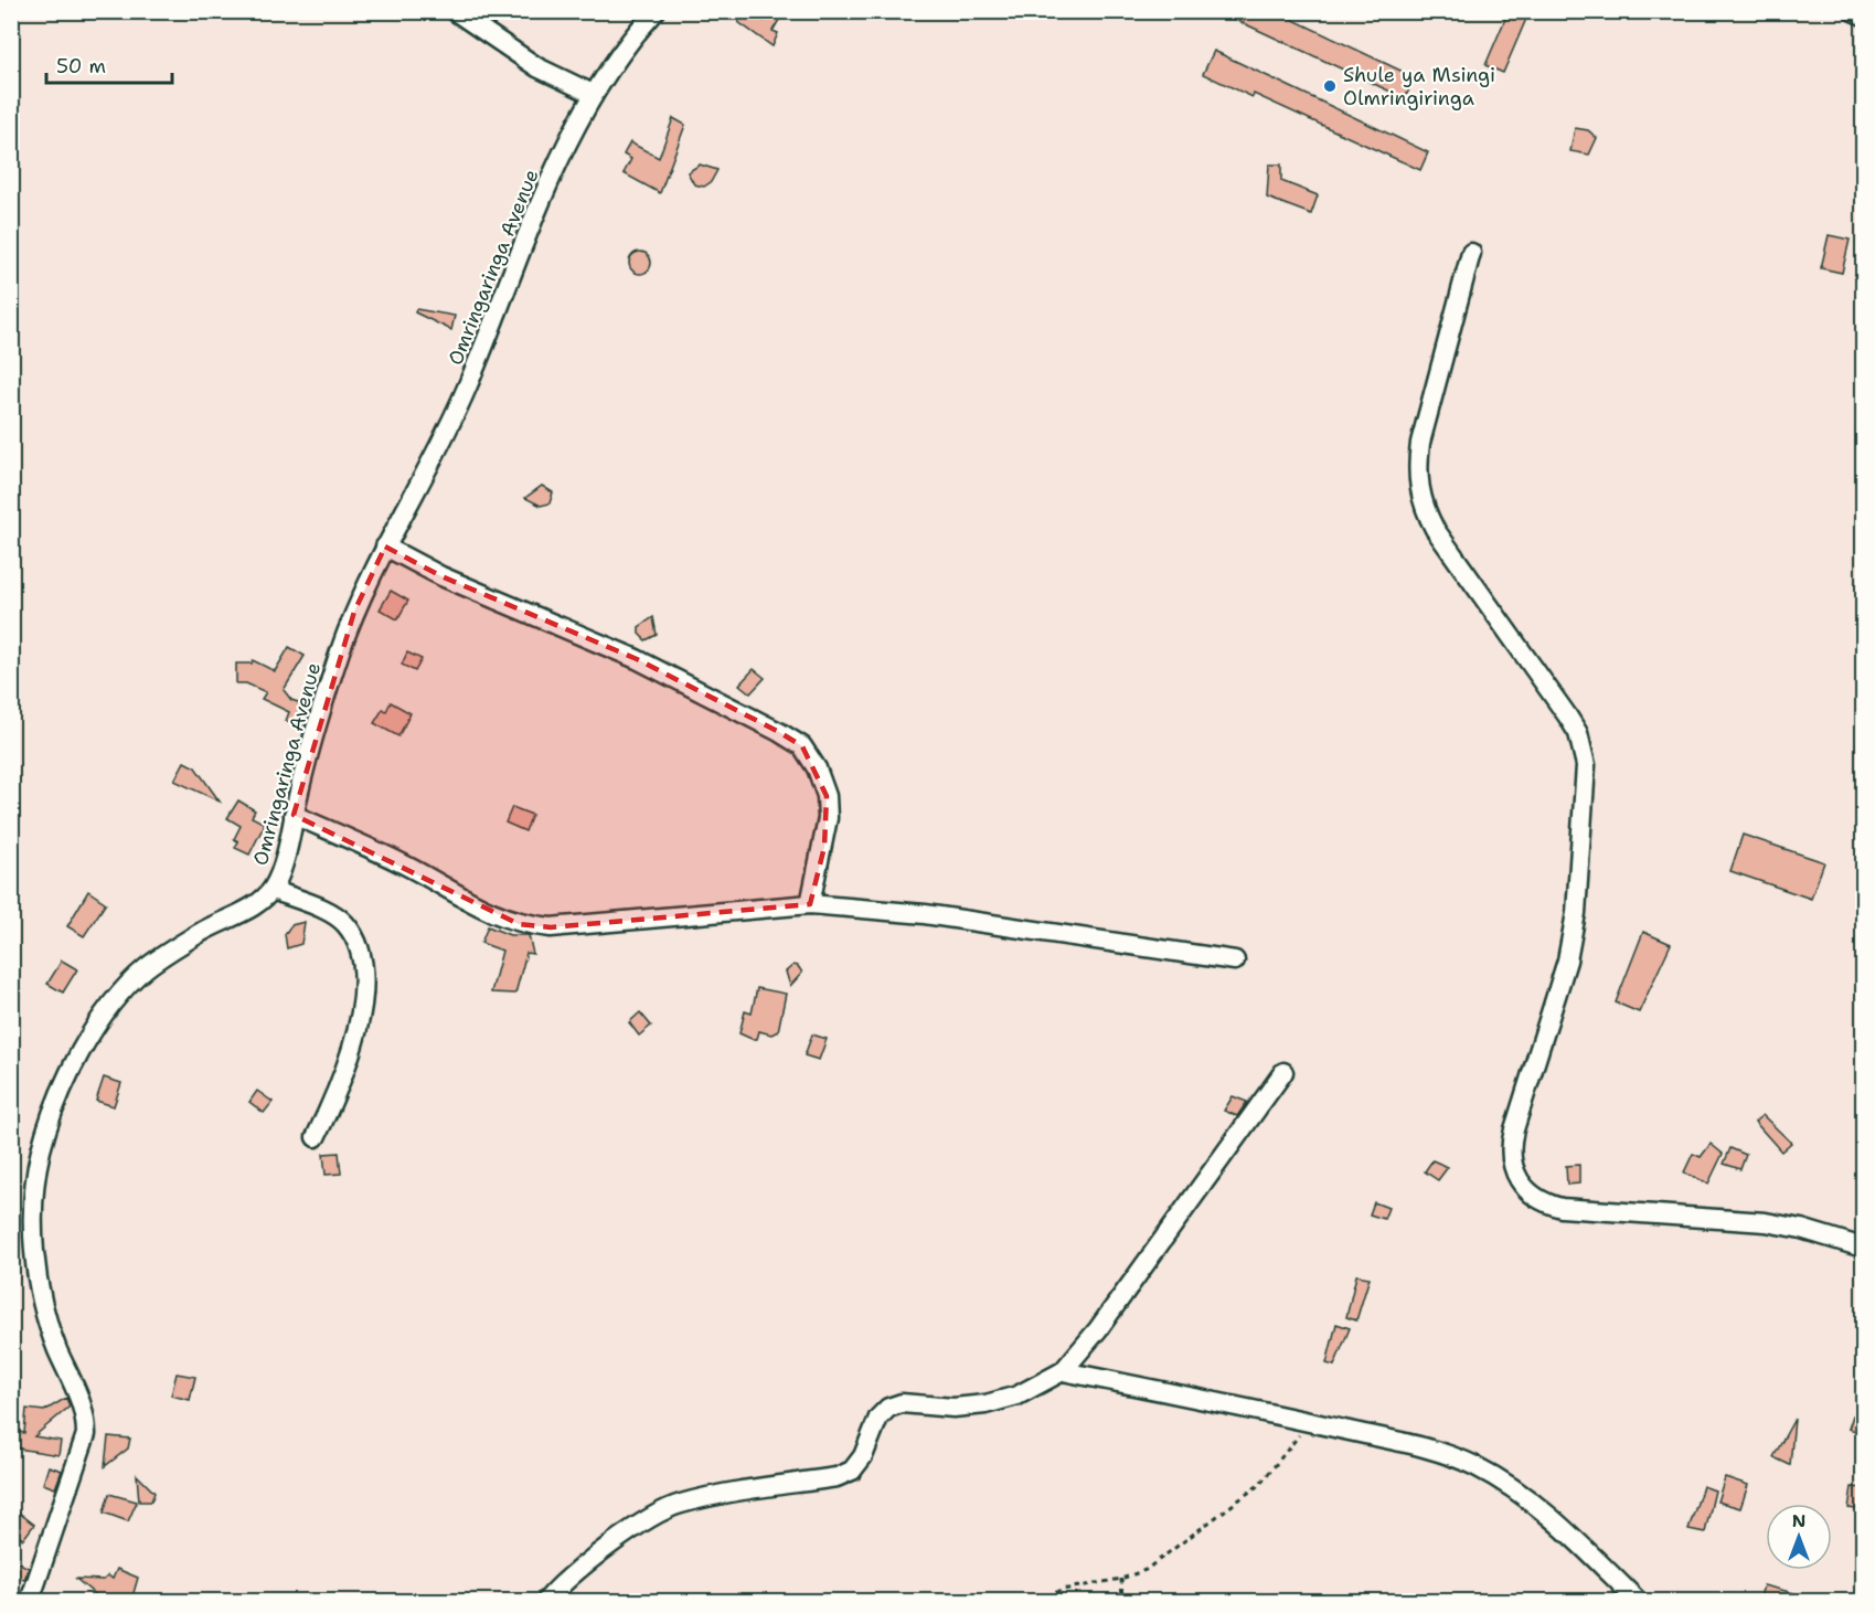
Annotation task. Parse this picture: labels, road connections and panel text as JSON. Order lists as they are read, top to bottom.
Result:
{
  "streets": {
    "street": ["Omringaringa Avenue"]
  },
  "places": ["Shule ya Msingi Olmringiringa"],
  "scale_bar": "50 m",
  "north": "top"
}
